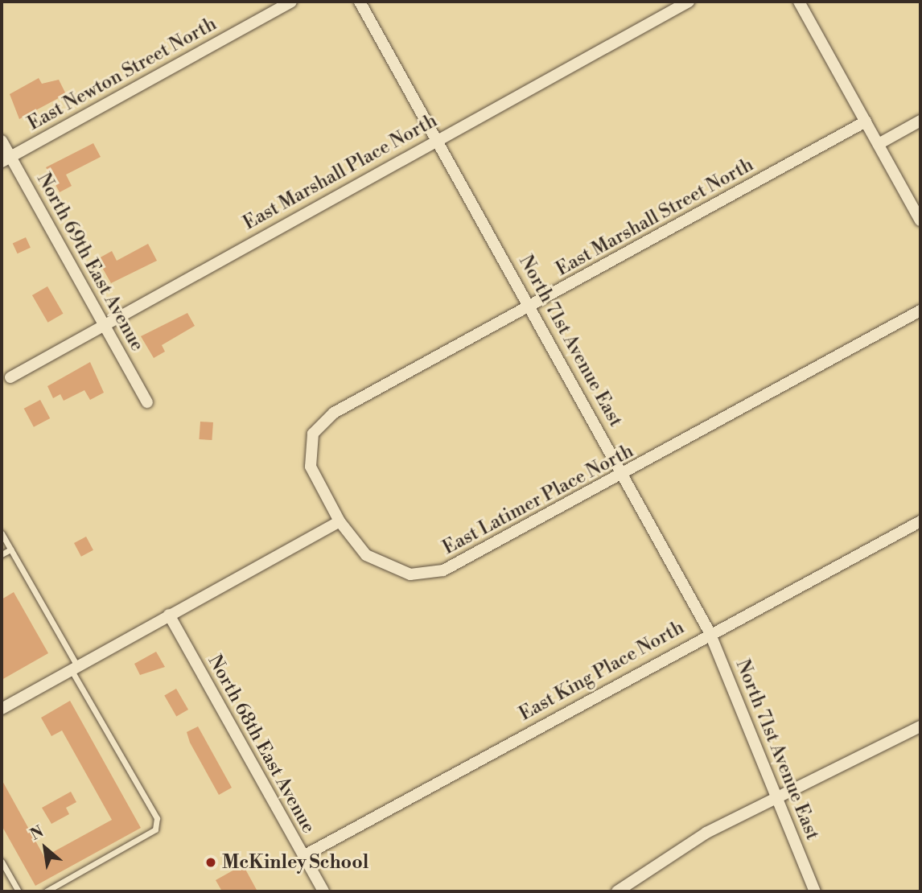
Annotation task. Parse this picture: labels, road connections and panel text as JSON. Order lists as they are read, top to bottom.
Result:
{
  "streets": {
    "street": [
      "East Newton Street North",
      "East Marshall Place North",
      "East Marshall Street North",
      "North 69th East Avenue",
      "North 71st Avenue East",
      "East Latimer Place North",
      "East King Place North",
      "North 68th East Avenue"
    ]
  },
  "crossings": [
    ["East Newton Street North", "North 69th East Avenue"],
    ["East Marshall Place North", "North 69th East Avenue"],
    ["East Marshall Place North", "North 71st Avenue East"],
    ["East Marshall Street North", "North 71st Avenue East"],
    ["East Marshall Street North", "East Latimer Place North"],
    ["North 71st Avenue East", "East Latimer Place North"],
    ["North 71st Avenue East", "East King Place North"],
    ["East King Place North", "North 68th East Avenue"]
  ],
  "places": ["McKinley School"],
  "north": "top left"
}
